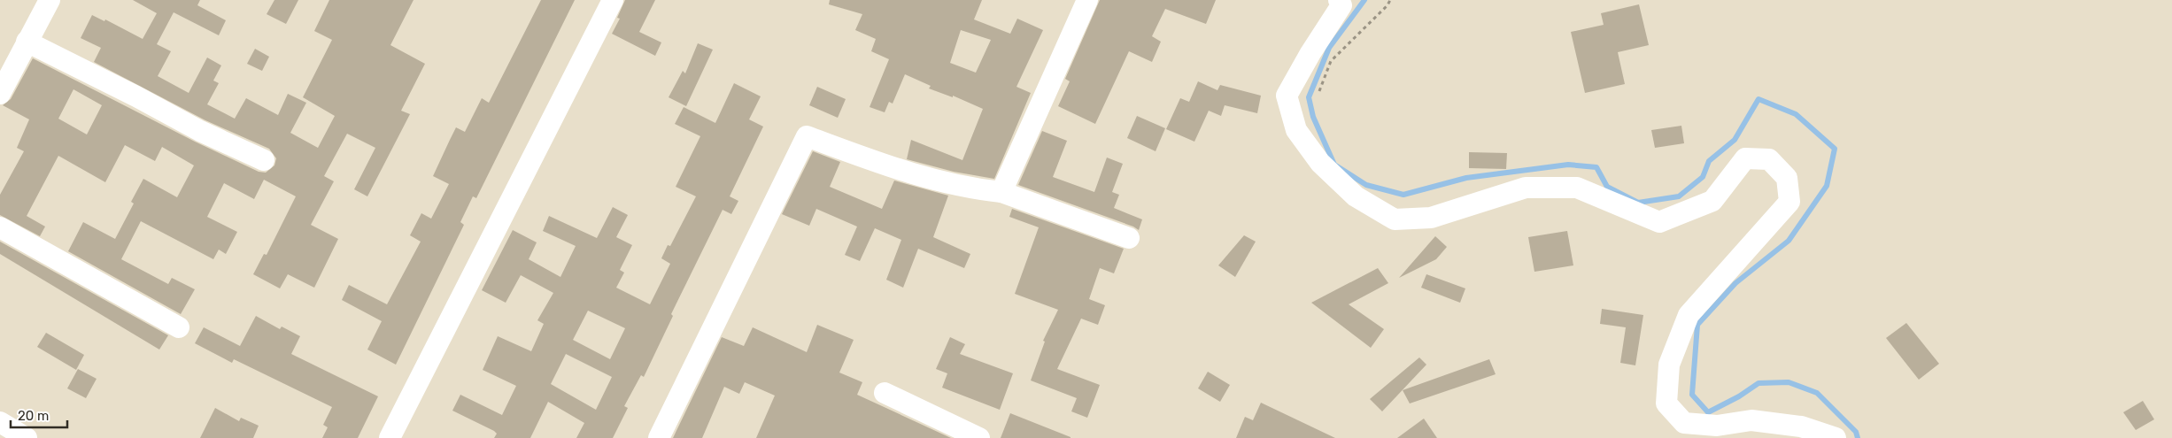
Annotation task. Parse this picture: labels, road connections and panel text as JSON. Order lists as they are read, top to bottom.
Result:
{
  "scale_bar": "20 m"
}
